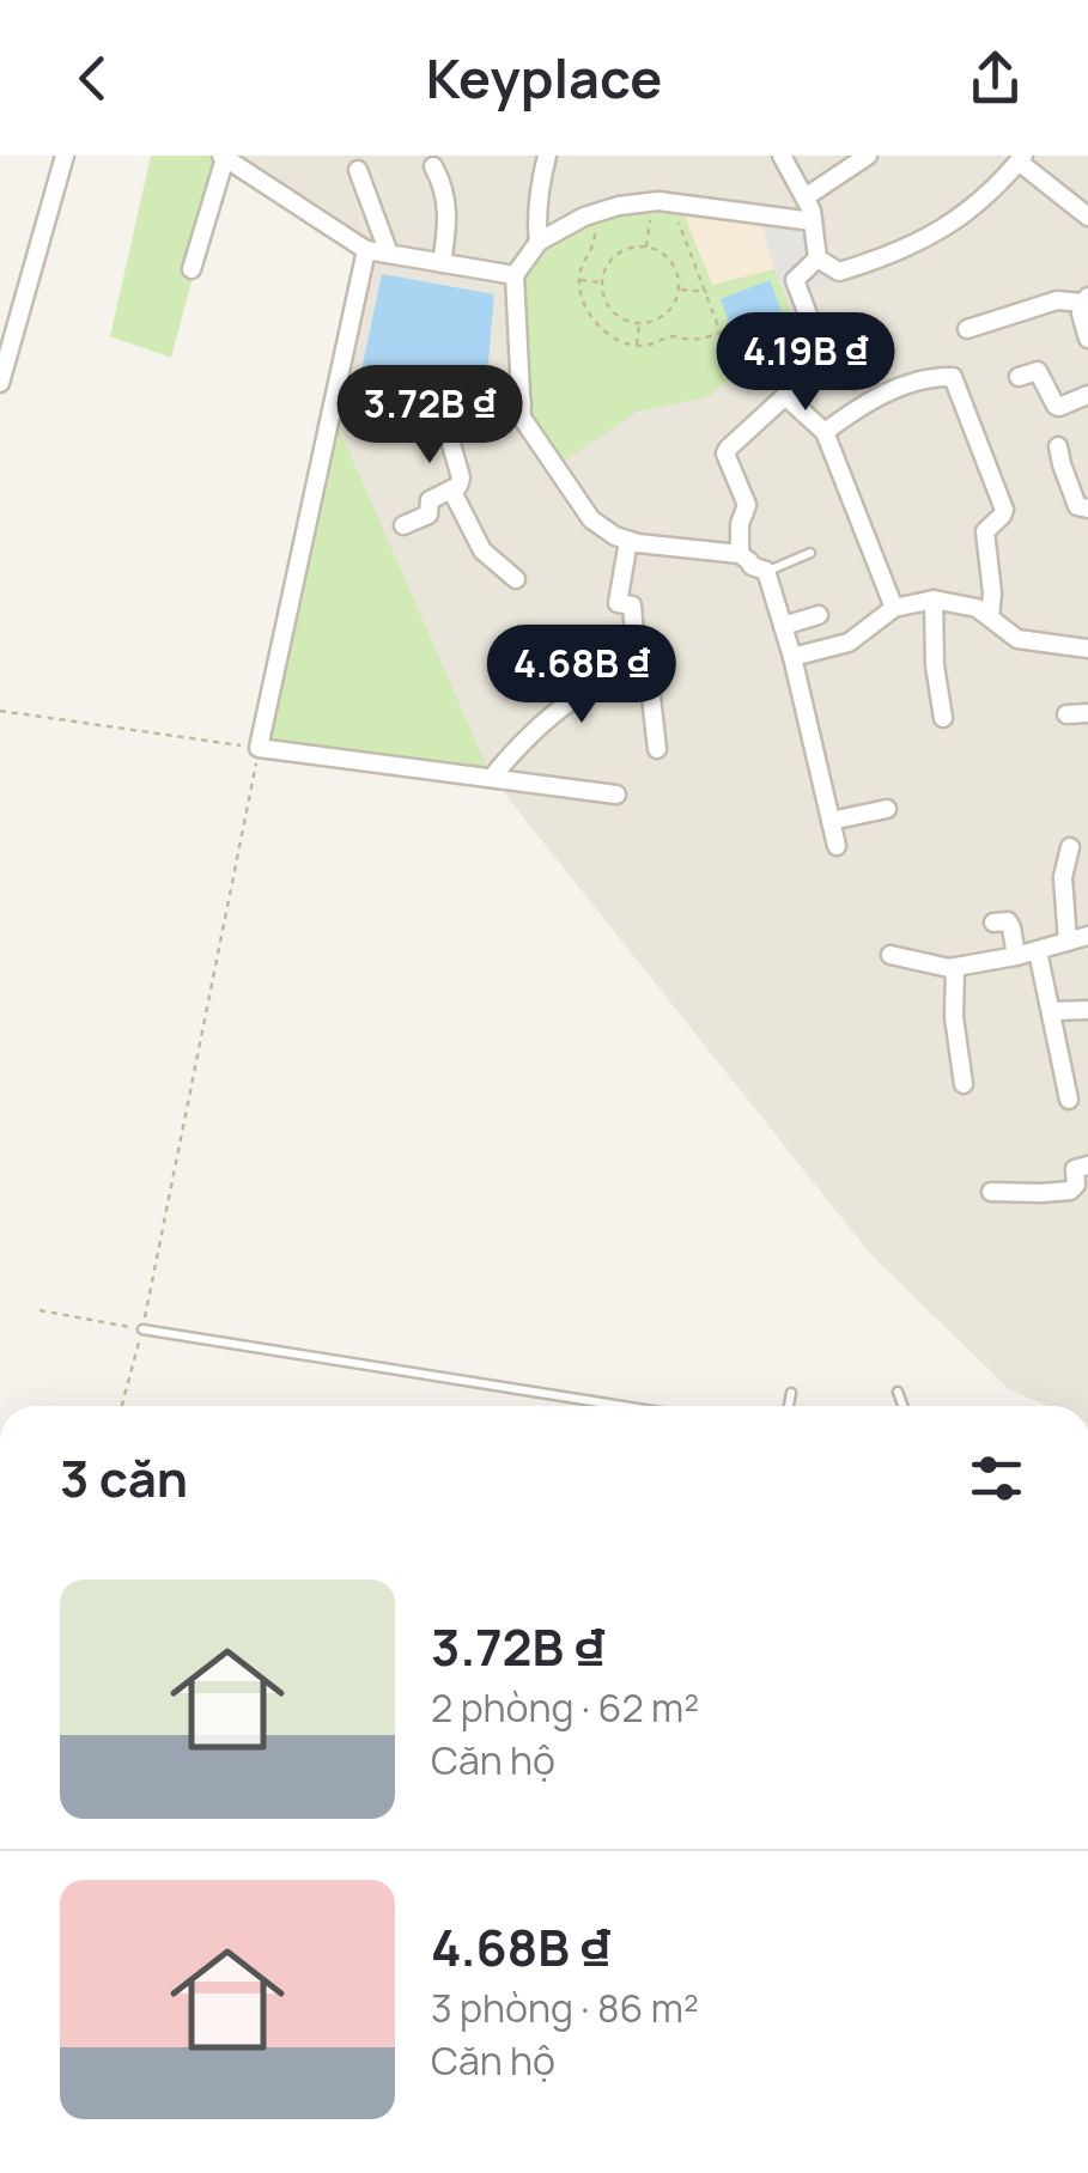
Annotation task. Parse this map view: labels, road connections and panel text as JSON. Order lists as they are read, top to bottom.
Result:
{
  "page": {
    "header": "Keyplace",
    "price": ["4.19B ₫", "3.72B ₫", "4.68B ₫"],
    "heading": "3 căn",
    "list": [
      {
        "name": "3.72B ₫",
        "note": "2 phòng · 62 m² · Căn hộ"
      },
      {
        "name": "4.68B ₫",
        "note": "3 phòng · 86 m² · Căn hộ"
      }
    ]
  }
}
